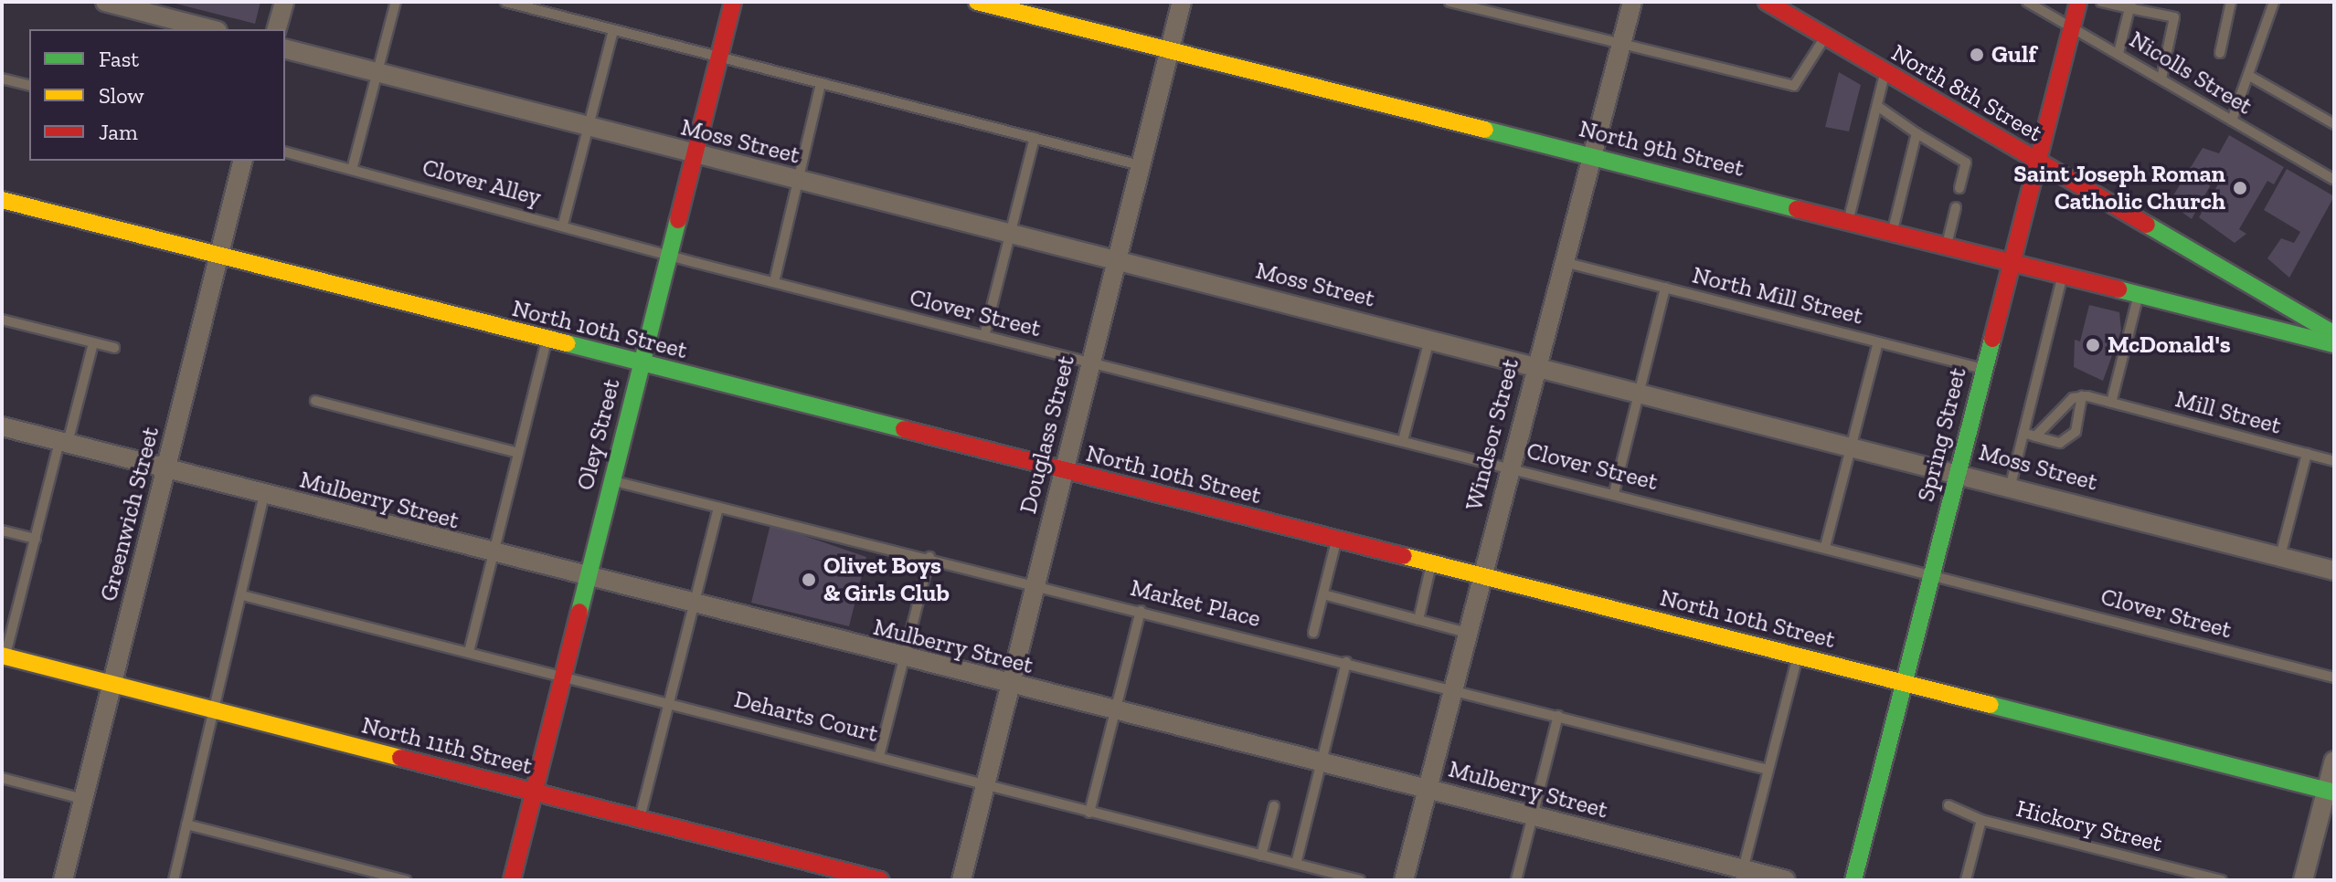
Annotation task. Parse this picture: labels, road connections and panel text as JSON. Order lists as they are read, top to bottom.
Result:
{
  "streets": {
    "street": [
      "North 8th Street",
      "Moss Street",
      "North 9th Street",
      "North 10th Street",
      "Oley Street",
      "Douglass Street",
      "Windsor Street",
      "Spring Street",
      "Mulberry Street",
      "Greenwich Street",
      "North 11th Street"
    ],
    "lane": [
      "Nicolls Street",
      "Clover Alley",
      "North Mill Street",
      "Clover Street",
      "Mill Street",
      "Market Place",
      "Deharts Court",
      "Hickory Street"
    ]
  },
  "crossings": [
    ["Nicolls Street", "Spring Street"],
    ["North 8th Street", "Spring Street"],
    ["Moss Street", "Oley Street"],
    ["Moss Street", "Douglass Street"],
    ["Moss Street", "Windsor Street"],
    ["Moss Street", "Spring Street"],
    ["North 9th Street", "Douglass Street"],
    ["North 9th Street", "Windsor Street"],
    ["North 9th Street", "Spring Street"],
    ["Clover Alley", "Clover Street"],
    ["Clover Alley", "Oley Street"],
    ["North Mill Street", "Windsor Street"],
    ["North Mill Street", "Spring Street"],
    ["Clover Street", "Oley Street"],
    ["Clover Street", "Douglass Street"],
    ["Clover Street", "Windsor Street"],
    ["Clover Street", "Spring Street"],
    ["North 10th Street", "Oley Street"],
    ["North 10th Street", "Douglass Street"],
    ["North 10th Street", "Windsor Street"],
    ["North 10th Street", "Spring Street"],
    ["North 10th Street", "Greenwich Street"],
    ["Oley Street", "Mulberry Street"],
    ["Oley Street", "Market Place"],
    ["Oley Street", "Deharts Court"],
    ["Oley Street", "North 11th Street"],
    ["Douglass Street", "Mulberry Street"],
    ["Douglass Street", "Market Place"],
    ["Douglass Street", "Deharts Court"],
    ["Windsor Street", "Mulberry Street"],
    ["Windsor Street", "Market Place"],
    ["Mulberry Street", "Greenwich Street"],
    ["Greenwich Street", "North 11th Street"]
  ],
  "places": [
    "Gulf",
    "Saint Joseph Roman Catholic Church",
    "McDonald's",
    "Olivet Boys & Girls Club"
  ],
  "legend": ["Fast", "Slow", "Jam"]
}
